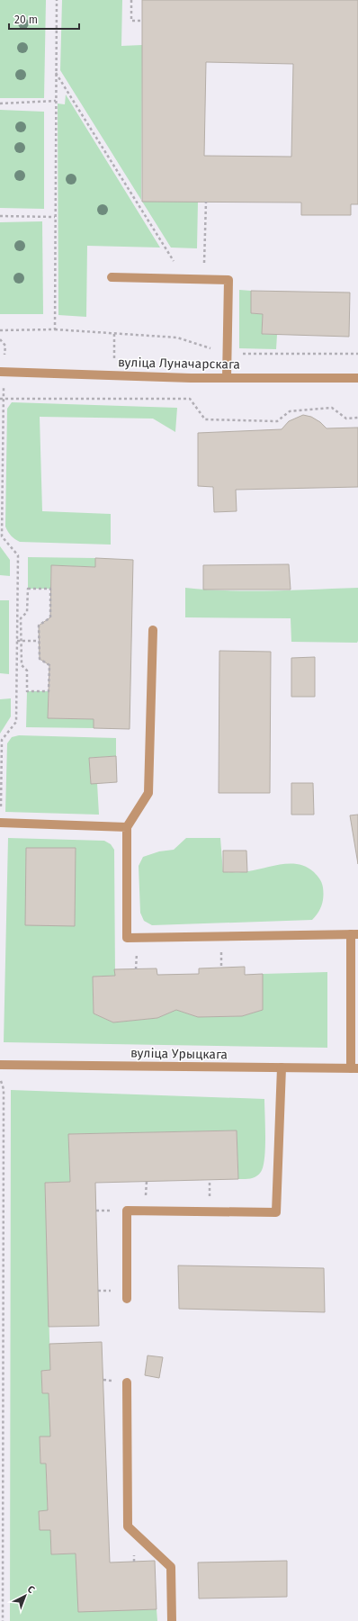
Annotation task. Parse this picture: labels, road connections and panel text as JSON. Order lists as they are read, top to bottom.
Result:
{
  "streets": {
    "street": ["вуліца Луначарскага", "вуліца Урыцкага"]
  },
  "scale_bar": "20 m",
  "north": "top right"
}
